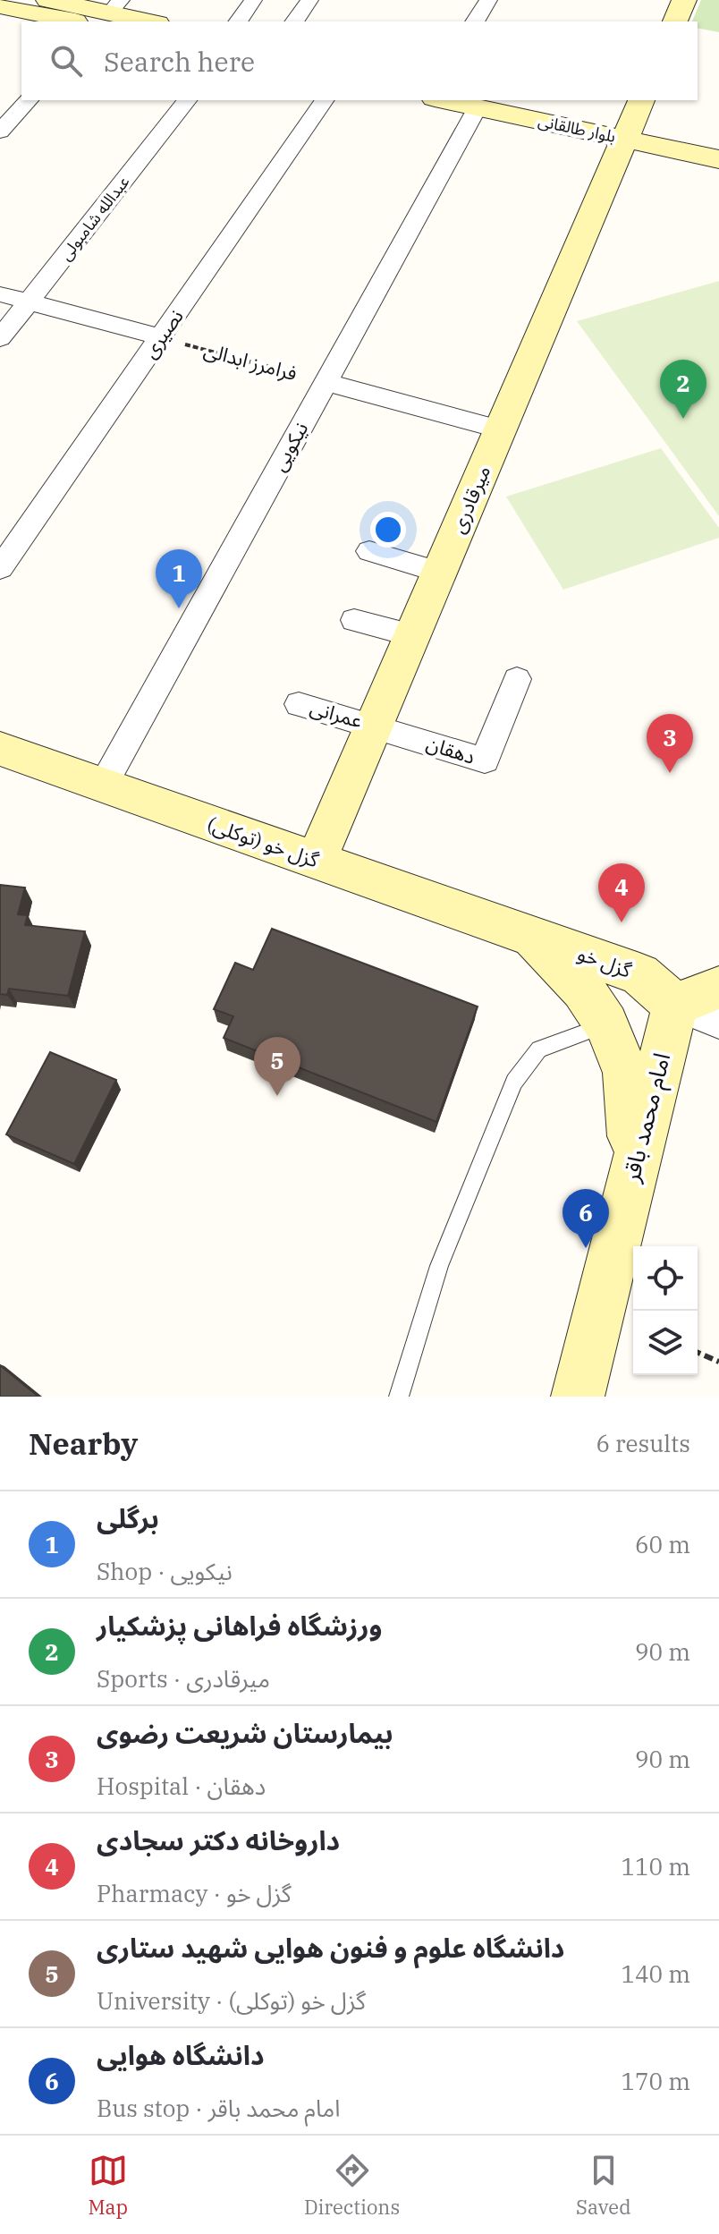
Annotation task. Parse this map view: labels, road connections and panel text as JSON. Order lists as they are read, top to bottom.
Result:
{
  "streets": {
    "street": [
      "بلوار طالقانی",
      "عبدالله شامبولی",
      "نصیری",
      "نیکویی",
      "میرقادری",
      "عمرانی",
      "دهقان",
      "گزل خو (توکلی)",
      "گزل خو",
      "امام محمد باقر"
    ],
    "path": ["فرامرز ابدالی"]
  },
  "crossings": [
    ["بلوار طالقانی", "نیکویی"],
    ["بلوار طالقانی", "میرقادری"],
    ["نصیری", "فرامرز ابدالی"],
    ["فرامرز ابدالی", "نیکویی"],
    ["نیکویی", "گزل خو (توکلی)"],
    ["میرقادری", "عمرانی"],
    ["میرقادری", "دهقان"],
    ["میرقادری", "گزل خو (توکلی)"],
    ["عمرانی", "دهقان"],
    ["گزل خو (توکلی)", "گزل خو"],
    ["گزل خو", "امام محمد باقر"]
  ],
  "page": {
    "search": "Search here",
    "pins": [
      "2",
      "1",
      "3",
      "4",
      "5",
      "6"
    ],
    "heading": ["Nearby", "6 results"],
    "list": [
      {
        "mark": "1",
        "name": "برگلی",
        "note": "Shop · نیکویی",
        "value": "60 m"
      },
      {
        "mark": "2",
        "name": "ورزشگاه فراهانی پزشکیار",
        "note": "Sports · میرقادری",
        "value": "90 m"
      },
      {
        "mark": "3",
        "name": "بیمارستان شریعت رضوی",
        "note": "Hospital · دهقان",
        "value": "90 m"
      },
      {
        "mark": "4",
        "name": "داروخانه دکتر سجادی",
        "note": "Pharmacy · گزل خو",
        "value": "110 m"
      },
      {
        "mark": "5",
        "name": "دانشگاه علوم و فنون هوایی شهید ستاری",
        "note": "University · گزل خو (توکلی)",
        "value": "140 m"
      },
      {
        "mark": "6",
        "name": "دانشگاه هوایی",
        "note": "Bus stop · امام محمد باقر",
        "value": "170 m"
      }
    ],
    "nav": ["Map", "Directions", "Saved"]
  }
}
